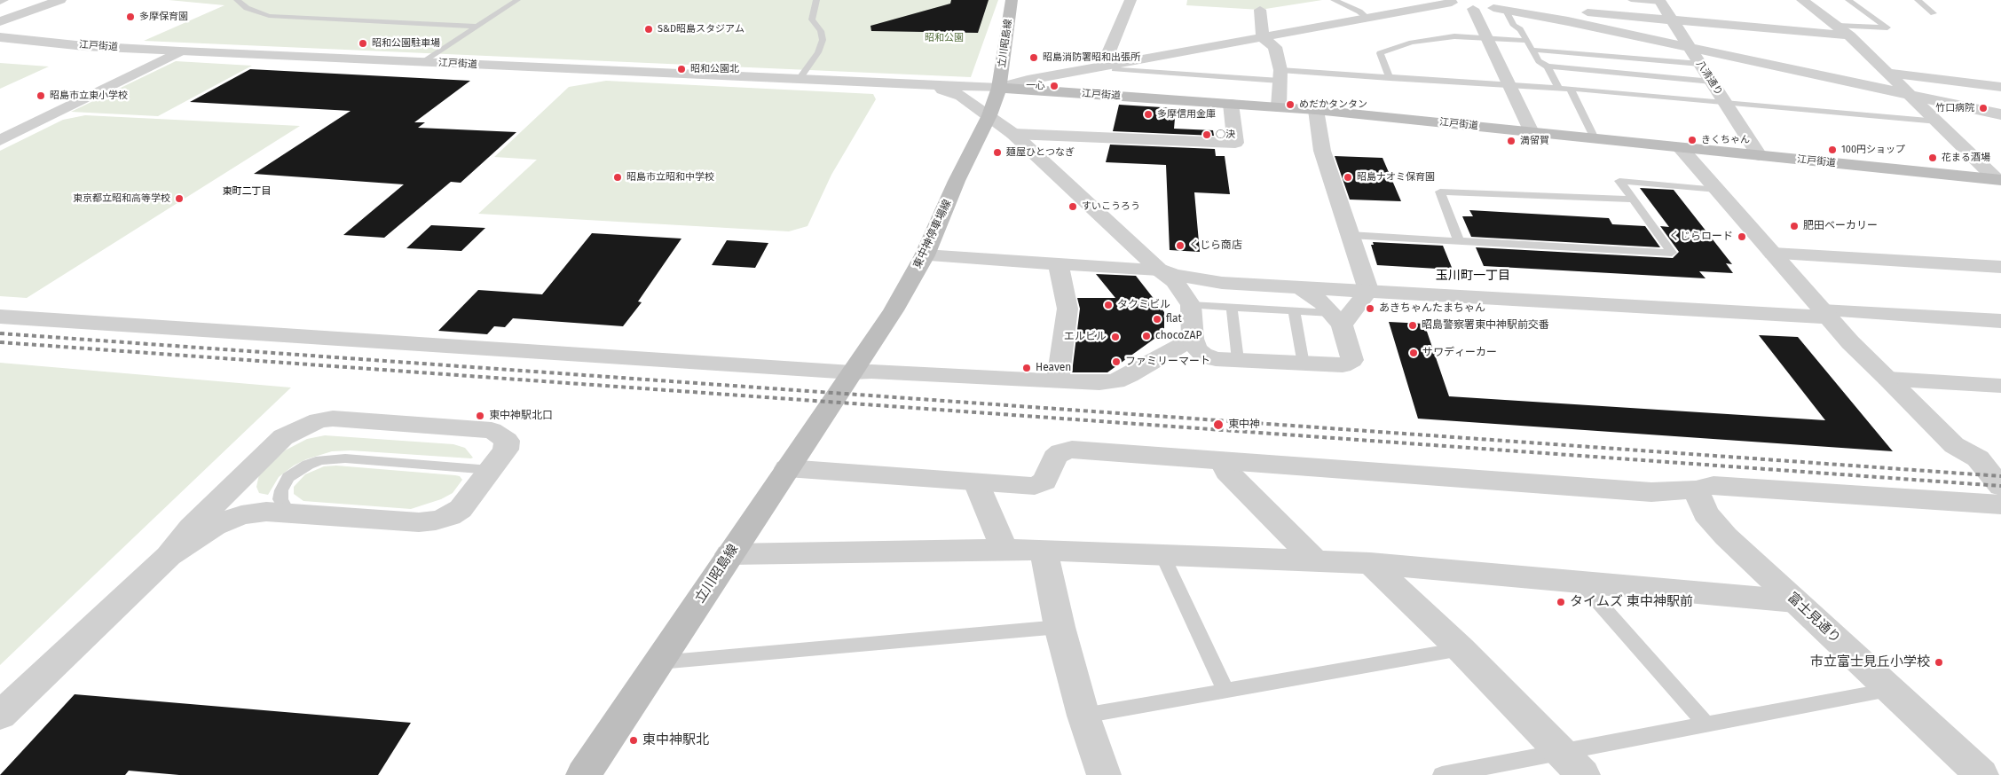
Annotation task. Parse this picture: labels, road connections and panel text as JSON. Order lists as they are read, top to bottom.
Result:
{
  "streets": {
    "main road": ["立川昭島線", "江戸街道", "東中神停車場線"],
    "street": ["八清通り", "富士見通り"]
  },
  "crossings": [
    ["立川昭島線", "江戸街道"],
    ["立川昭島線", "東中神停車場線"],
    ["江戸街道", "八清通り"],
    ["江戸街道", "東中神停車場線"]
  ],
  "districts": ["東町二丁目", "玉川町一丁目"],
  "parks": ["昭和公園"],
  "places": [
    "多摩保育園",
    "S&D昭島スタジアム",
    "昭和公園駐車場",
    "昭島消防署昭和出張所",
    "昭和公園北",
    "一心",
    "昭島市立東小学校",
    "めだかタンタン",
    "竹口病院",
    "多摩信用金庫",
    "○決",
    "きくちゃん",
    "満留賀",
    "100円ショップ",
    "麺屋ひとつなぎ",
    "花まる酒場",
    "昭島市立昭和中学校",
    "昭島ナオミ保育園",
    "東京都立昭和高等学校",
    "すいこうろう",
    "肥田ベーカリー",
    "くじらロード",
    "くじら商店",
    "タクミビル",
    "あきちゃんたまちゃん",
    "flat",
    "昭島警察署東中神駅前交番",
    "chocoZAP",
    "エルビル",
    "サワディーカー",
    "ファミリーマート",
    "Heaven",
    "東中神駅北口",
    "東中神",
    "タイムズ 東中神駅前",
    "市立富士見丘小学校",
    "東中神駅北"
  ]
}
